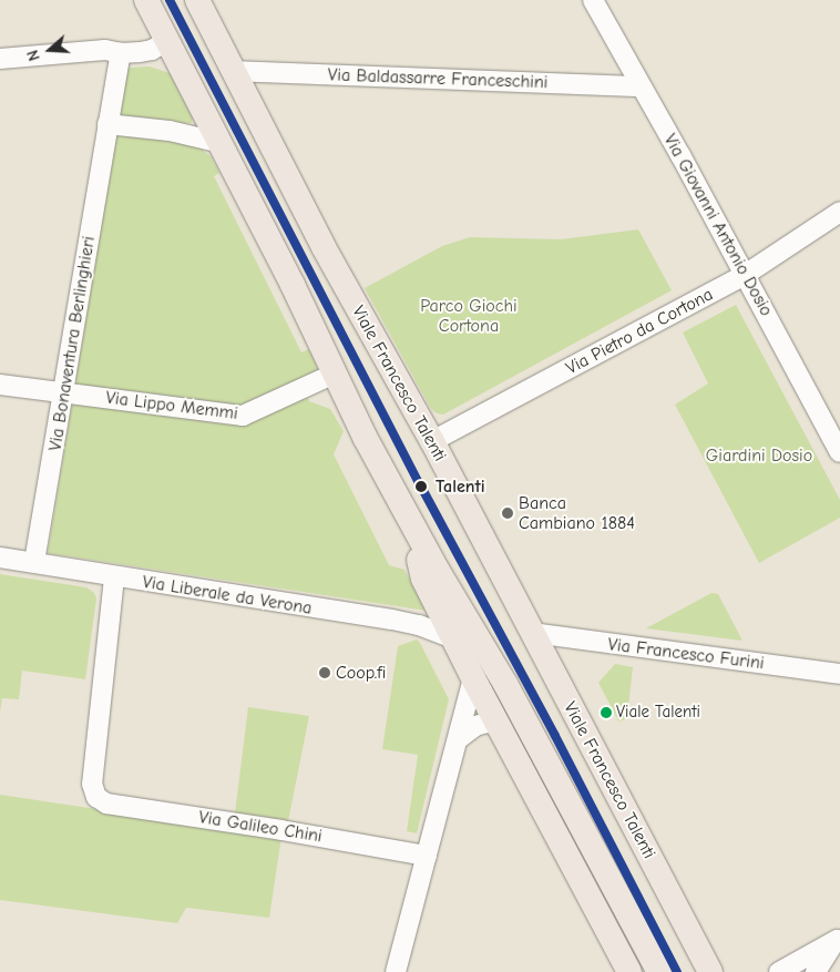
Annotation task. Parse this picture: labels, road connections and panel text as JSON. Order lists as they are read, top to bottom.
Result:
{
  "streets": {
    "main road": ["Viale Francesco Talenti"],
    "street": [
      "Via Baldassarre Franceschini",
      "Via Giovanni Antonio Dosio",
      "Via Pietro da Cortona",
      "Via Bonaventura Berlinghieri",
      "Via Lippo Memmi",
      "Via Liberale da Verona",
      "Via Francesco Furini",
      "Via Galileo Chini"
    ]
  },
  "crossings": [
    ["Via Baldassarre Franceschini", "Via Giovanni Antonio Dosio"],
    ["Via Baldassarre Franceschini", "Viale Francesco Talenti"],
    ["Via Giovanni Antonio Dosio", "Via Pietro da Cortona"],
    ["Via Pietro da Cortona", "Viale Francesco Talenti"],
    ["Via Bonaventura Berlinghieri", "Via Lippo Memmi"],
    ["Via Bonaventura Berlinghieri", "Via Liberale da Verona"],
    ["Viale Francesco Talenti", "Via Francesco Furini"],
    ["Via Liberale da Verona", "Via Galileo Chini"]
  ],
  "parks": ["Parco Giochi Cortona", "Giardini Dosio"],
  "places": [
    "Talenti",
    "Banca Cambiano 1884",
    "Coop.fi",
    "Viale Talenti"
  ],
  "north": "left"
}
